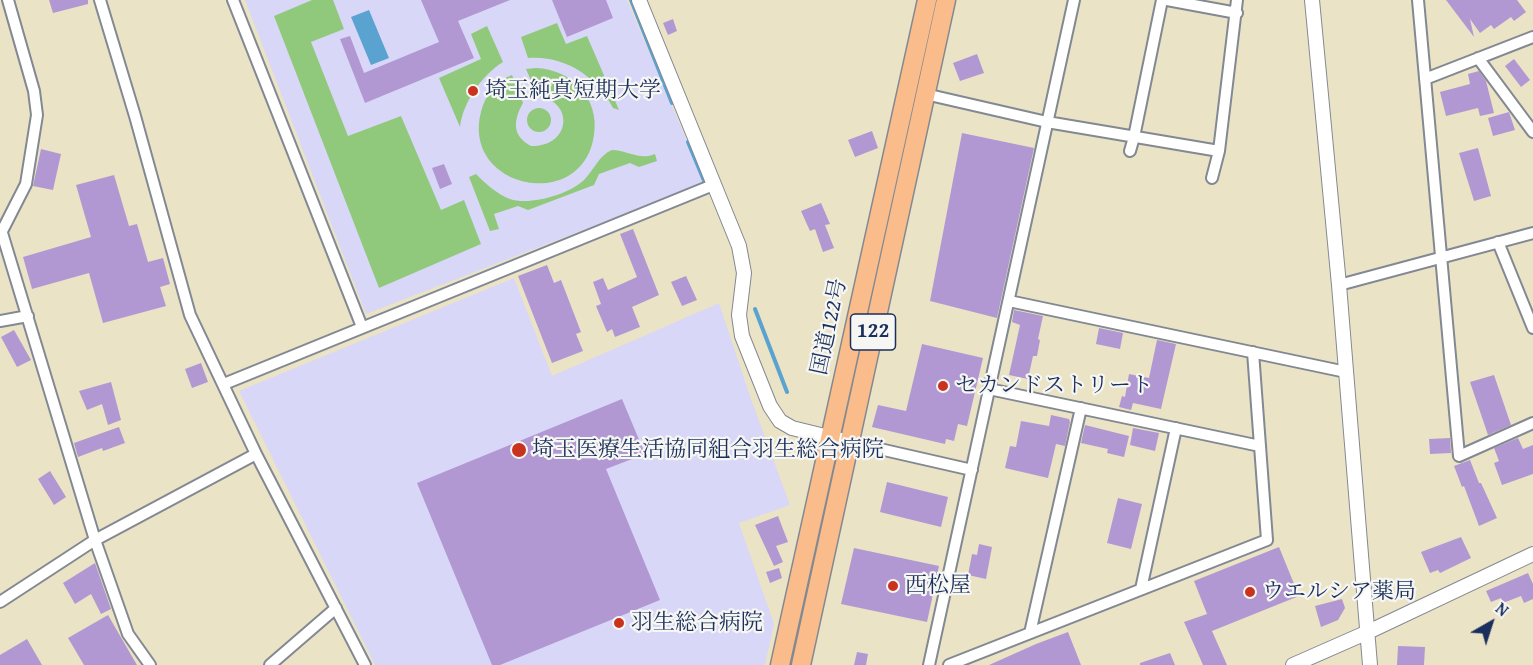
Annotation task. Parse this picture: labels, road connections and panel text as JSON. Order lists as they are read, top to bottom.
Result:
{
  "streets": {
    "highway": ["国道122号", "122"]
  },
  "places": [
    "埼玉純真短期大学",
    "セカンドストリート",
    "埼玉医療生活協同組合羽生総合病院",
    "西松屋",
    "ウエルシア薬局",
    "羽生総合病院"
  ],
  "north": "top right"
}
